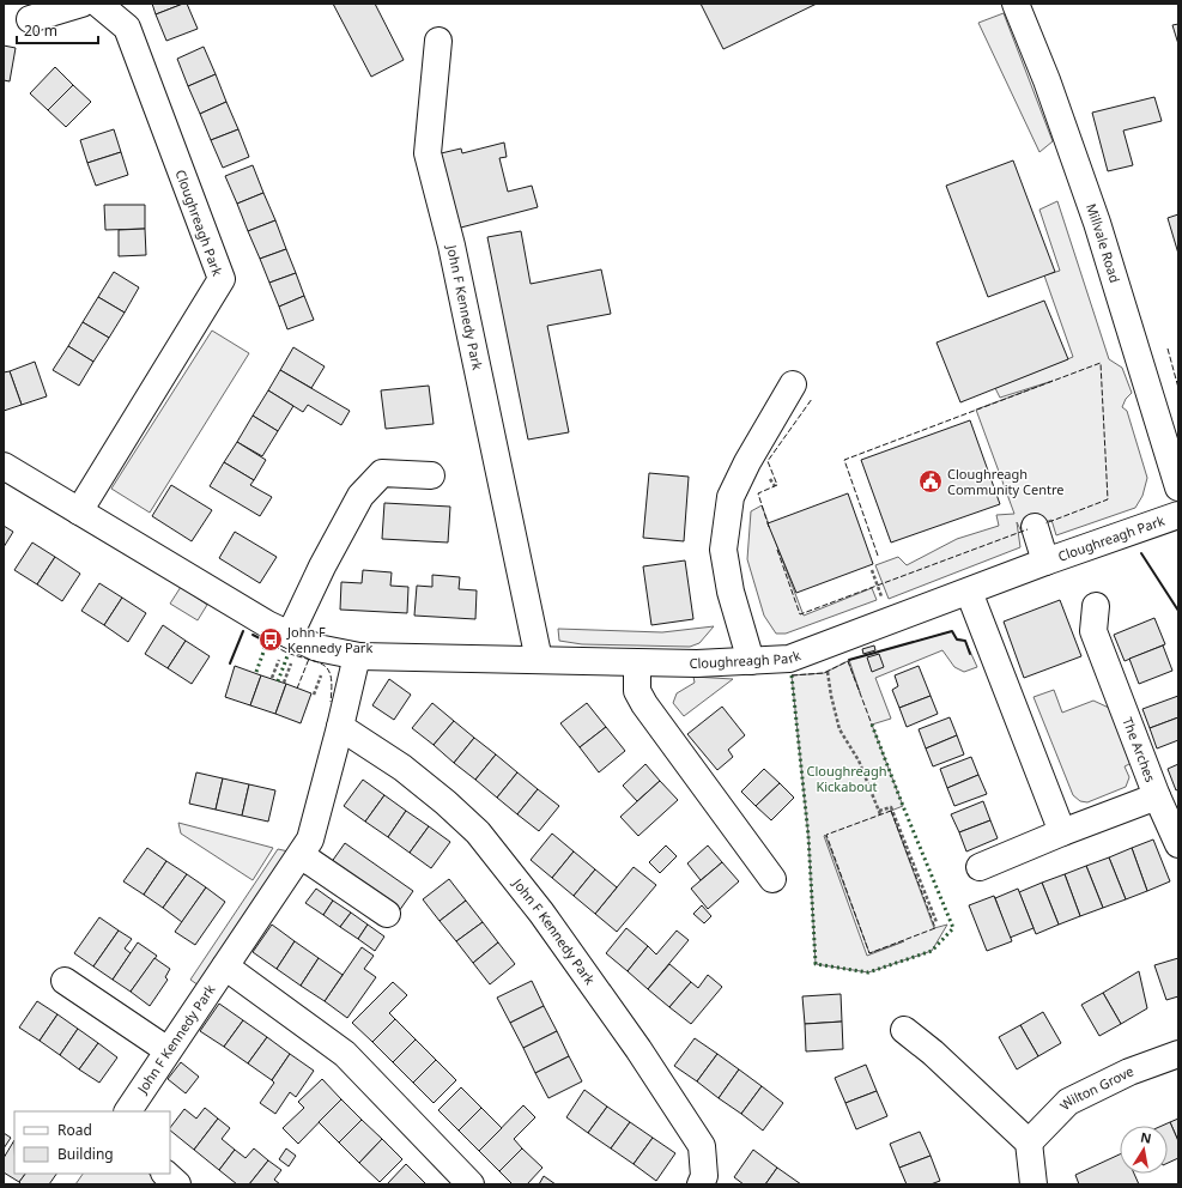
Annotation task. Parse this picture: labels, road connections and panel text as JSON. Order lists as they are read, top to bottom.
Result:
{
  "streets": {
    "street": [
      "Cloughreagh Park",
      "Millvale Road",
      "John F Kennedy Park",
      "The Arches",
      "Wilton Grove"
    ]
  },
  "crossings": [
    ["Cloughreagh Park", "John F Kennedy Park"]
  ],
  "parks": ["Cloughreagh Kickabout"],
  "places": {
    "public building": ["Cloughreagh Community Centre"],
    "bus stop": ["John F Kennedy Park"]
  },
  "legend": ["Road", "Building"],
  "scale_bar": "20 m",
  "north": "top"
}
